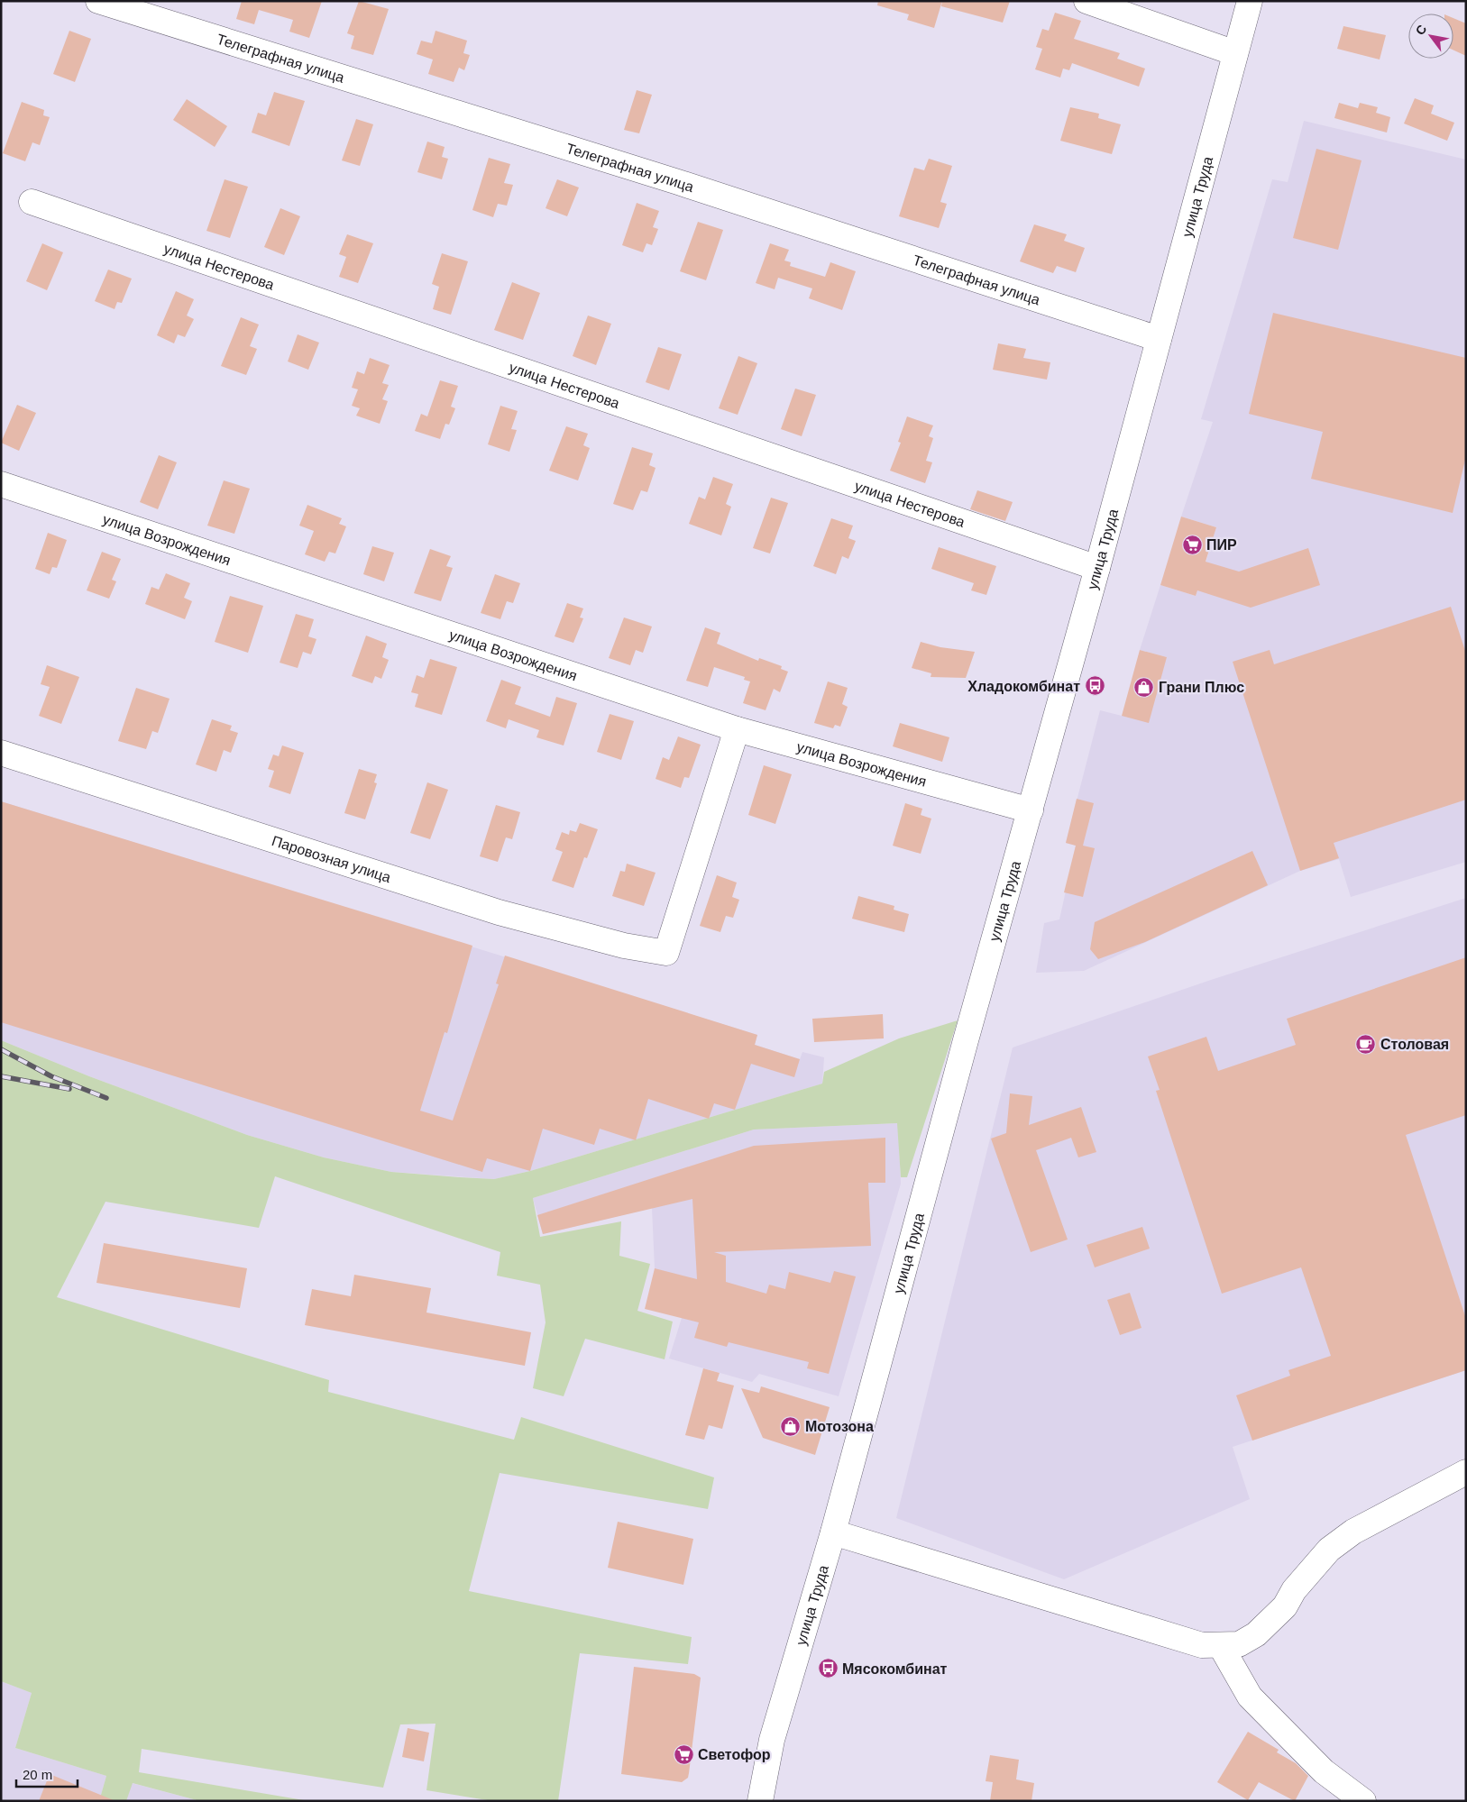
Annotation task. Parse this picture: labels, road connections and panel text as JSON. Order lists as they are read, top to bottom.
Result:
{
  "streets": {
    "street": [
      "Телеграфная улица",
      "улица Труда",
      "улица Нестерова",
      "улица Возрождения",
      "Паровозная улица"
    ]
  },
  "crossings": [
    ["Телеграфная улица", "улица Труда"],
    ["улица Труда", "улица Нестерова"],
    ["улица Труда", "улица Возрождения"],
    ["улица Возрождения", "Паровозная улица"]
  ],
  "places": {
    "supermarket": ["ПИР", "Светофор"],
    "bus stop": ["Хладокомбинат", "Мясокомбинат"],
    "shop": ["Грани Плюс", "Мотозона"],
    "cafe": ["Столовая"]
  },
  "scale_bar": "20 m",
  "north": "top left"
}
